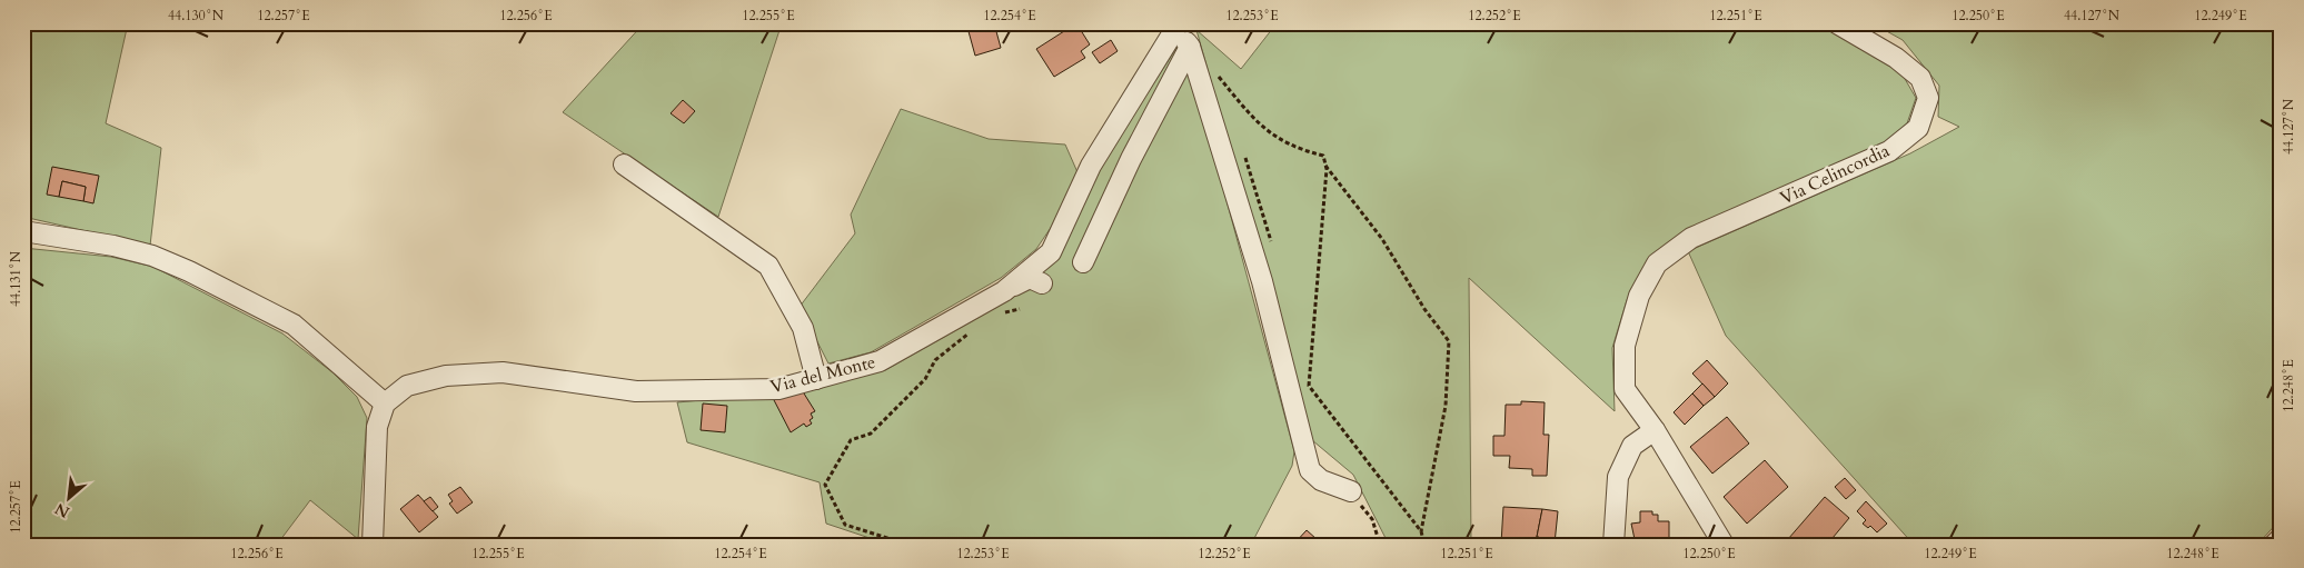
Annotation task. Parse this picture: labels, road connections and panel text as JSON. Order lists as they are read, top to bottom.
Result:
{
  "streets": {
    "street": ["Via Celincordia", "Via del Monte"]
  },
  "north": "bottom left",
  "coordinates": [
    "44.130°N",
    "12.257°E",
    "12.256°E",
    "12.255°E",
    "12.254°E",
    "12.253°E",
    "12.252°E",
    "12.251°E",
    "12.250°E",
    "44.127°N",
    "12.249°E",
    "44.131°N",
    "12.248°E"
  ]
}
